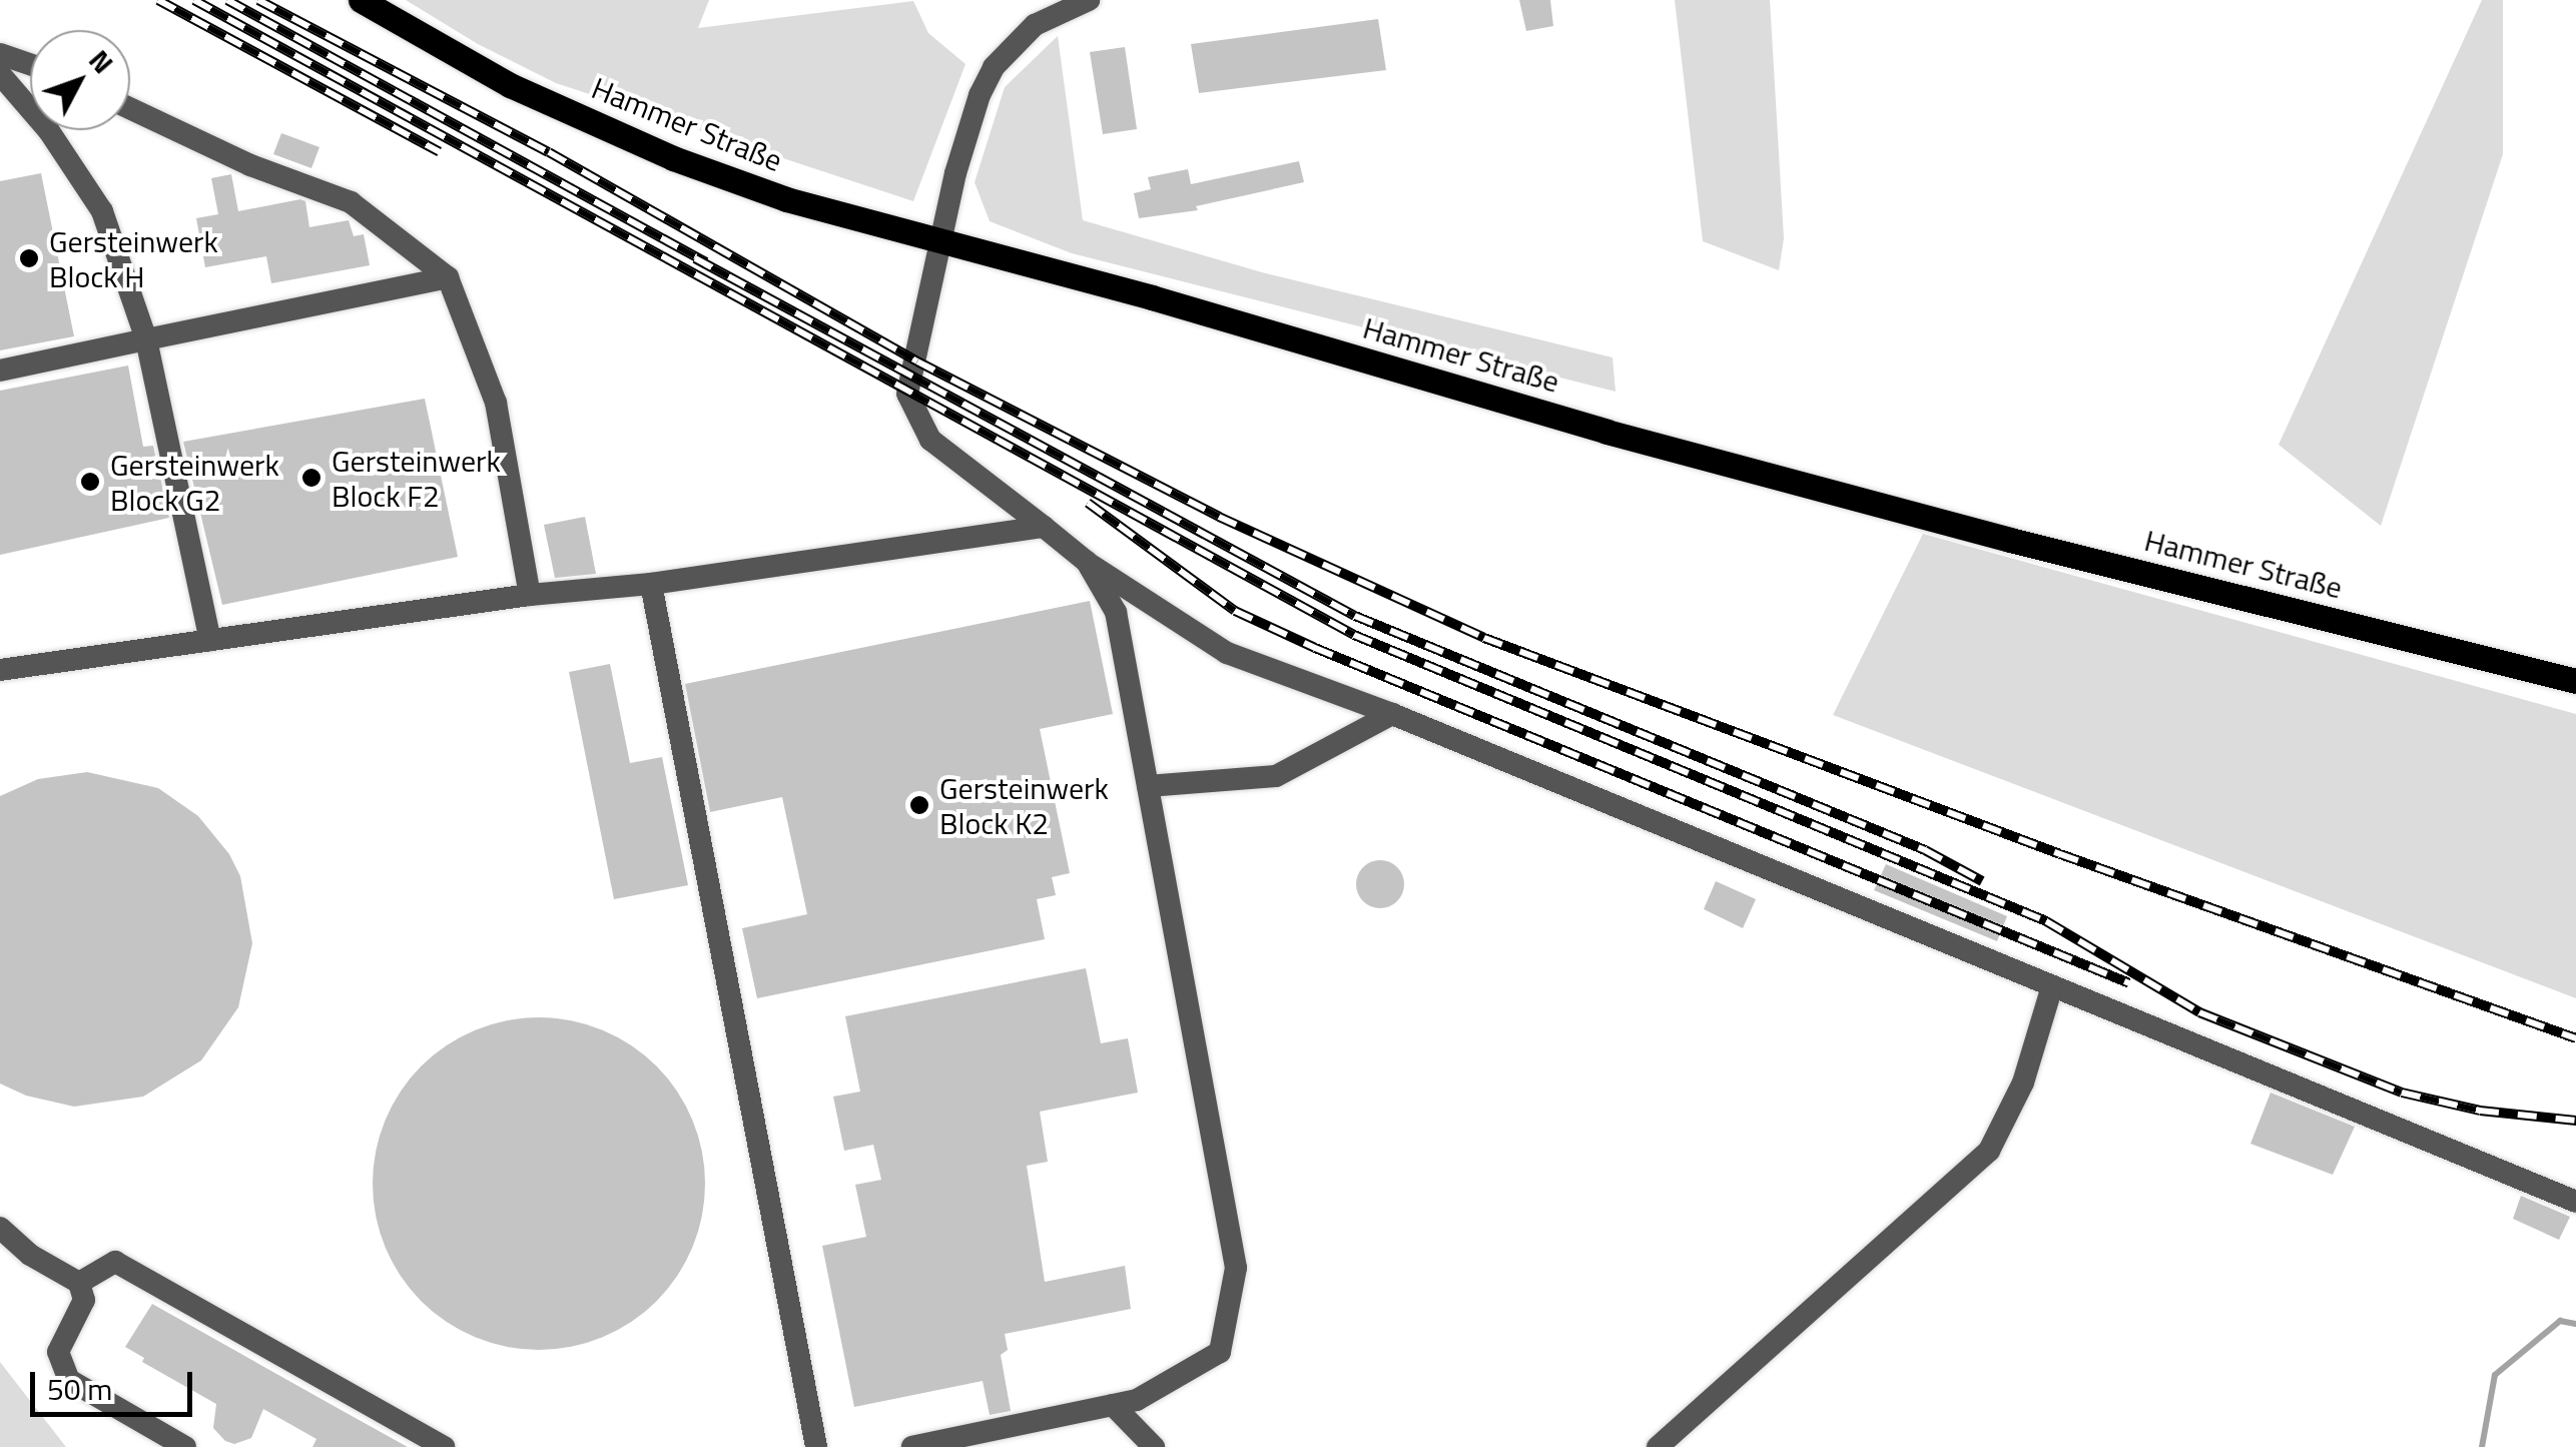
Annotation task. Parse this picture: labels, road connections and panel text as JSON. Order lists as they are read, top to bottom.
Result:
{
  "streets": {
    "main road": ["Hammer Straße"]
  },
  "places": [
    "Gersteinwerk Block H",
    "Gersteinwerk Block F2",
    "Gersteinwerk Block G2",
    "Gersteinwerk Block K2"
  ],
  "scale_bar": "50 m",
  "north": "top right"
}
